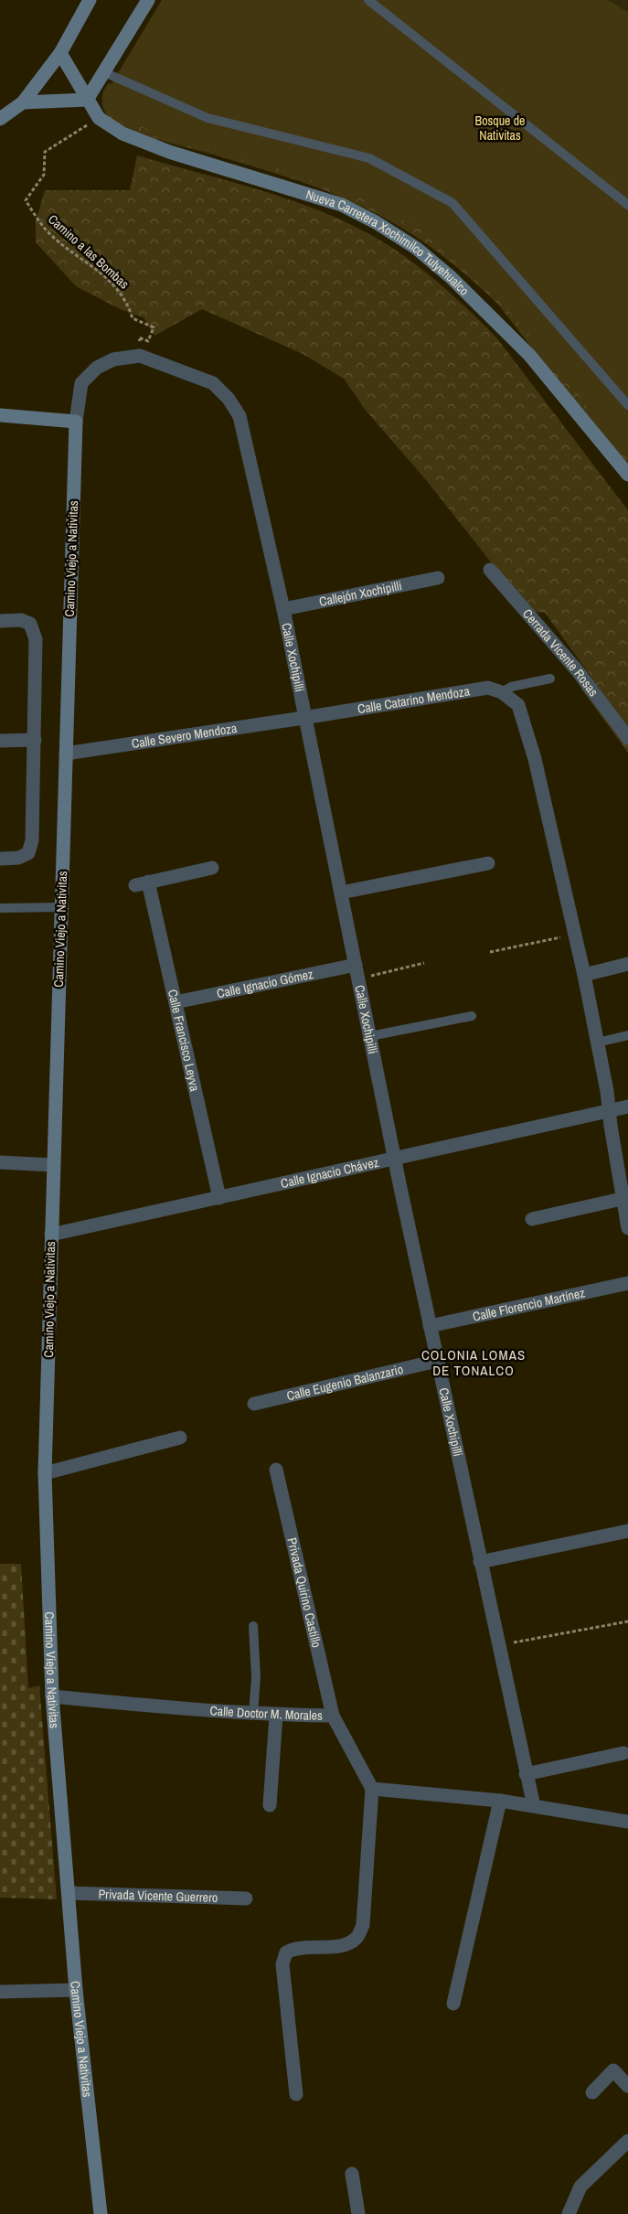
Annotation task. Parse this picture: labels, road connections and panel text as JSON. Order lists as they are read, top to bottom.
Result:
{
  "streets": {
    "street": [
      "Nueva Carretera Xochimilco Tulyehualco",
      "Camino Viejo a Nativitas",
      "Callejón Xochipilli",
      "Cerrada Vicente Rosas",
      "Calle Xochipilli",
      "Calle Catarino Mendoza",
      "Calle Severo Mendoza",
      "Calle Ignacio Gómez",
      "Calle Francisco Leyva",
      "Calle Ignacio Chávez",
      "Calle Florencio Martínez",
      "Calle Eugenio Balanzario",
      "Privada Quirino Castillo",
      "Calle Doctor M. Morales",
      "Privada Vicente Guerrero"
    ],
    "path": ["Camino a las Bombas"]
  },
  "crossings": [
    ["Nueva Carretera Xochimilco Tulyehualco", "Camino a las Bombas"],
    ["Camino a las Bombas", "Calle Xochipilli"],
    ["Camino Viejo a Nativitas", "Calle Xochipilli"],
    ["Camino Viejo a Nativitas", "Calle Severo Mendoza"],
    ["Camino Viejo a Nativitas", "Calle Ignacio Chávez"],
    ["Camino Viejo a Nativitas", "Calle Doctor M. Morales"],
    ["Camino Viejo a Nativitas", "Privada Vicente Guerrero"],
    ["Callejón Xochipilli", "Calle Xochipilli"],
    ["Calle Xochipilli", "Calle Catarino Mendoza"],
    ["Calle Xochipilli", "Calle Severo Mendoza"],
    ["Calle Xochipilli", "Calle Ignacio Gómez"],
    ["Calle Xochipilli", "Calle Ignacio Chávez"],
    ["Calle Xochipilli", "Calle Florencio Martínez"],
    ["Calle Xochipilli", "Calle Eugenio Balanzario"],
    ["Calle Catarino Mendoza", "Calle Severo Mendoza"],
    ["Calle Ignacio Gómez", "Calle Francisco Leyva"],
    ["Calle Francisco Leyva", "Calle Ignacio Chávez"],
    ["Privada Quirino Castillo", "Calle Doctor M. Morales"]
  ],
  "districts": ["COLONIA LOMAS DE TONALCO"],
  "parks": ["Bosque de Nativitas"]
}
